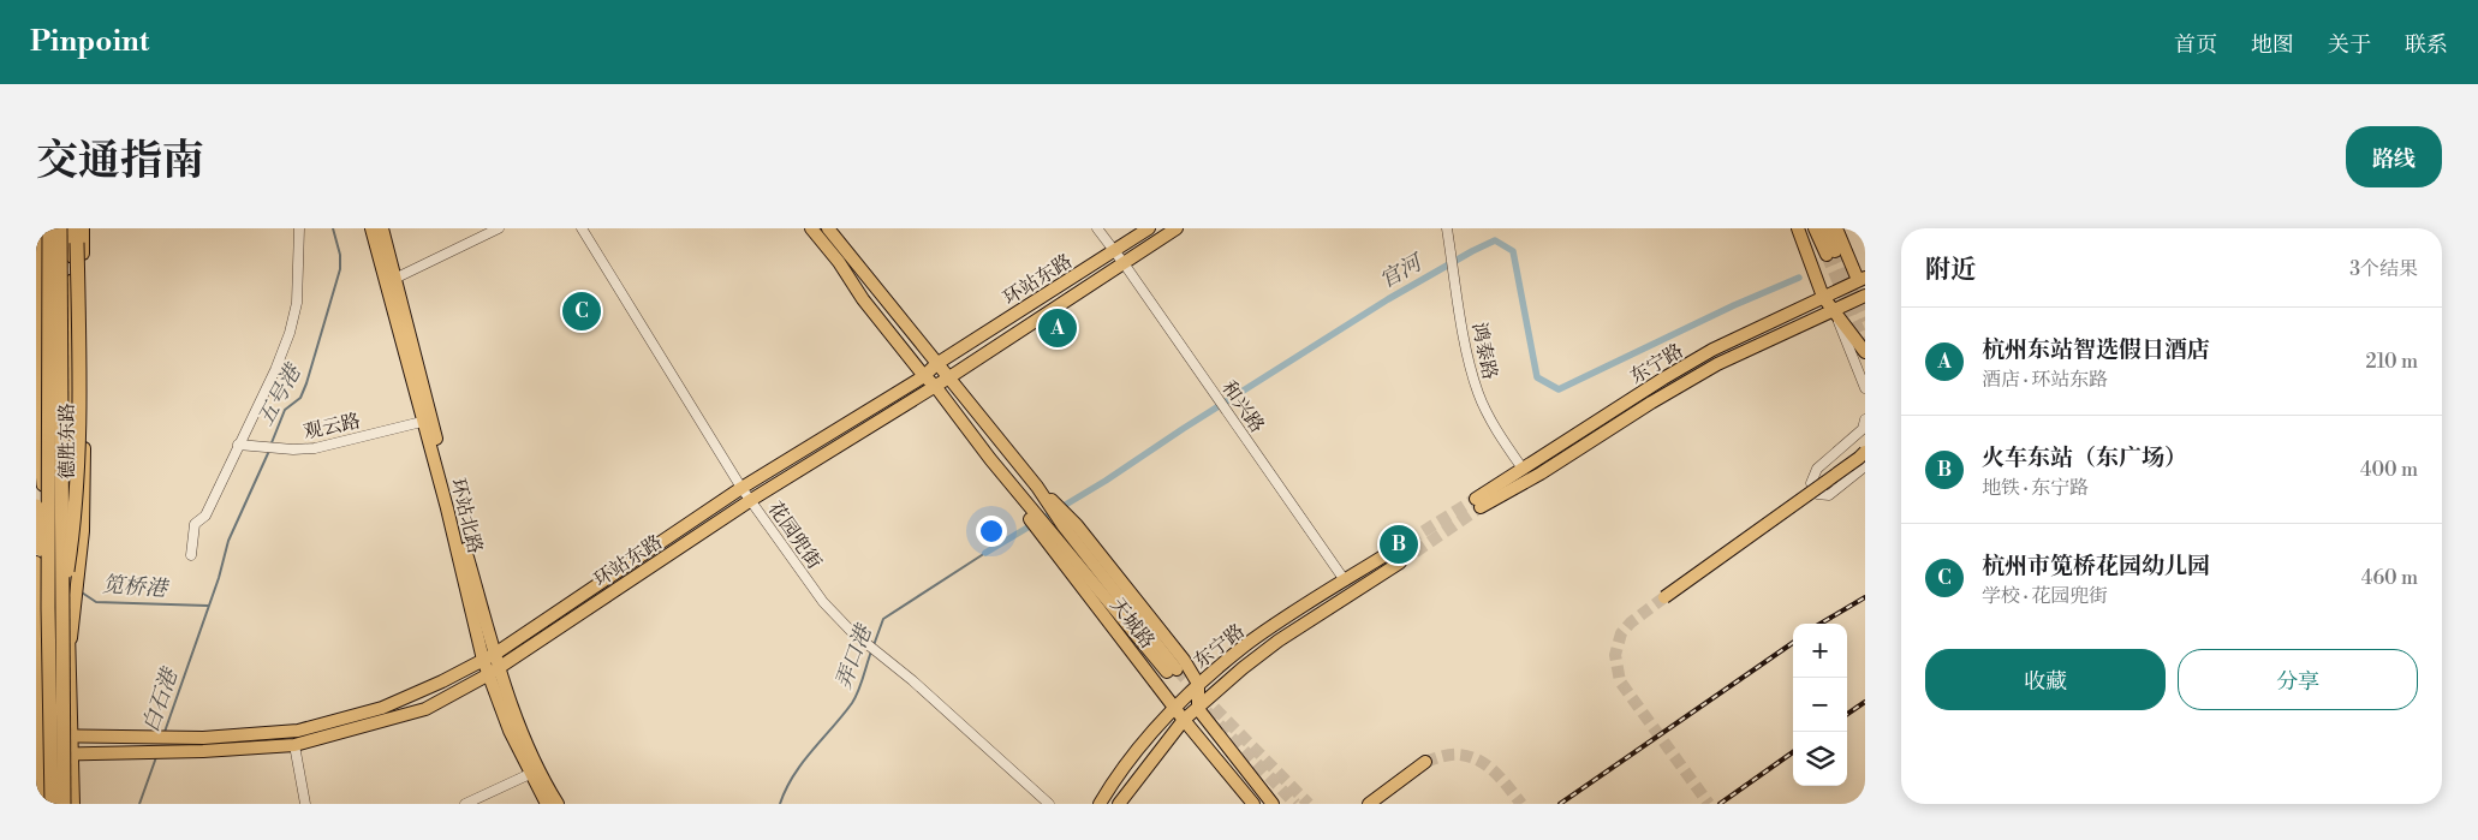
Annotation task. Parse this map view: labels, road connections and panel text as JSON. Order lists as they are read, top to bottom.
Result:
{
  "streets": {
    "main road": [
      "环站东路",
      "东宁路",
      "德胜东路",
      "环站北路",
      "天城路"
    ],
    "street": [
      "鸿泰路",
      "和兴路",
      "观云路",
      "花园兜街"
    ]
  },
  "crossings": [
    ["环站东路", "和兴路"],
    ["环站东路", "德胜东路"],
    ["环站东路", "环站北路"],
    ["环站东路", "花园兜街"],
    ["环站东路", "天城路"],
    ["鸿泰路", "东宁路"],
    ["东宁路", "和兴路"],
    ["东宁路", "天城路"],
    ["观云路", "环站北路"]
  ],
  "water": [
    "官河",
    "五号港",
    "笕桥港",
    "弄口港",
    "白石港"
  ],
  "page": {
    "header": "Pinpoint",
    "nav": [
      "首页",
      "地图",
      "关于",
      "联系"
    ],
    "title": "交通指南",
    "buttons": [
      "路线",
      ["收藏", "分享"]
    ],
    "heading": ["附近", "3个结果"],
    "pins": ["C", "A", "B"],
    "list": [
      {
        "mark": "A",
        "name": "杭州东站智选假日酒店",
        "note": "酒店 · 环站东路",
        "value": "210 m"
      },
      {
        "mark": "B",
        "name": "火车东站（东广场）",
        "note": "地铁 · 东宁路",
        "value": "400 m"
      },
      {
        "mark": "C",
        "name": "杭州市笕桥花园幼儿园",
        "note": "学校 · 花园兜街",
        "value": "460 m"
      }
    ],
    "map_buttons": ["+", "−"]
  }
}
